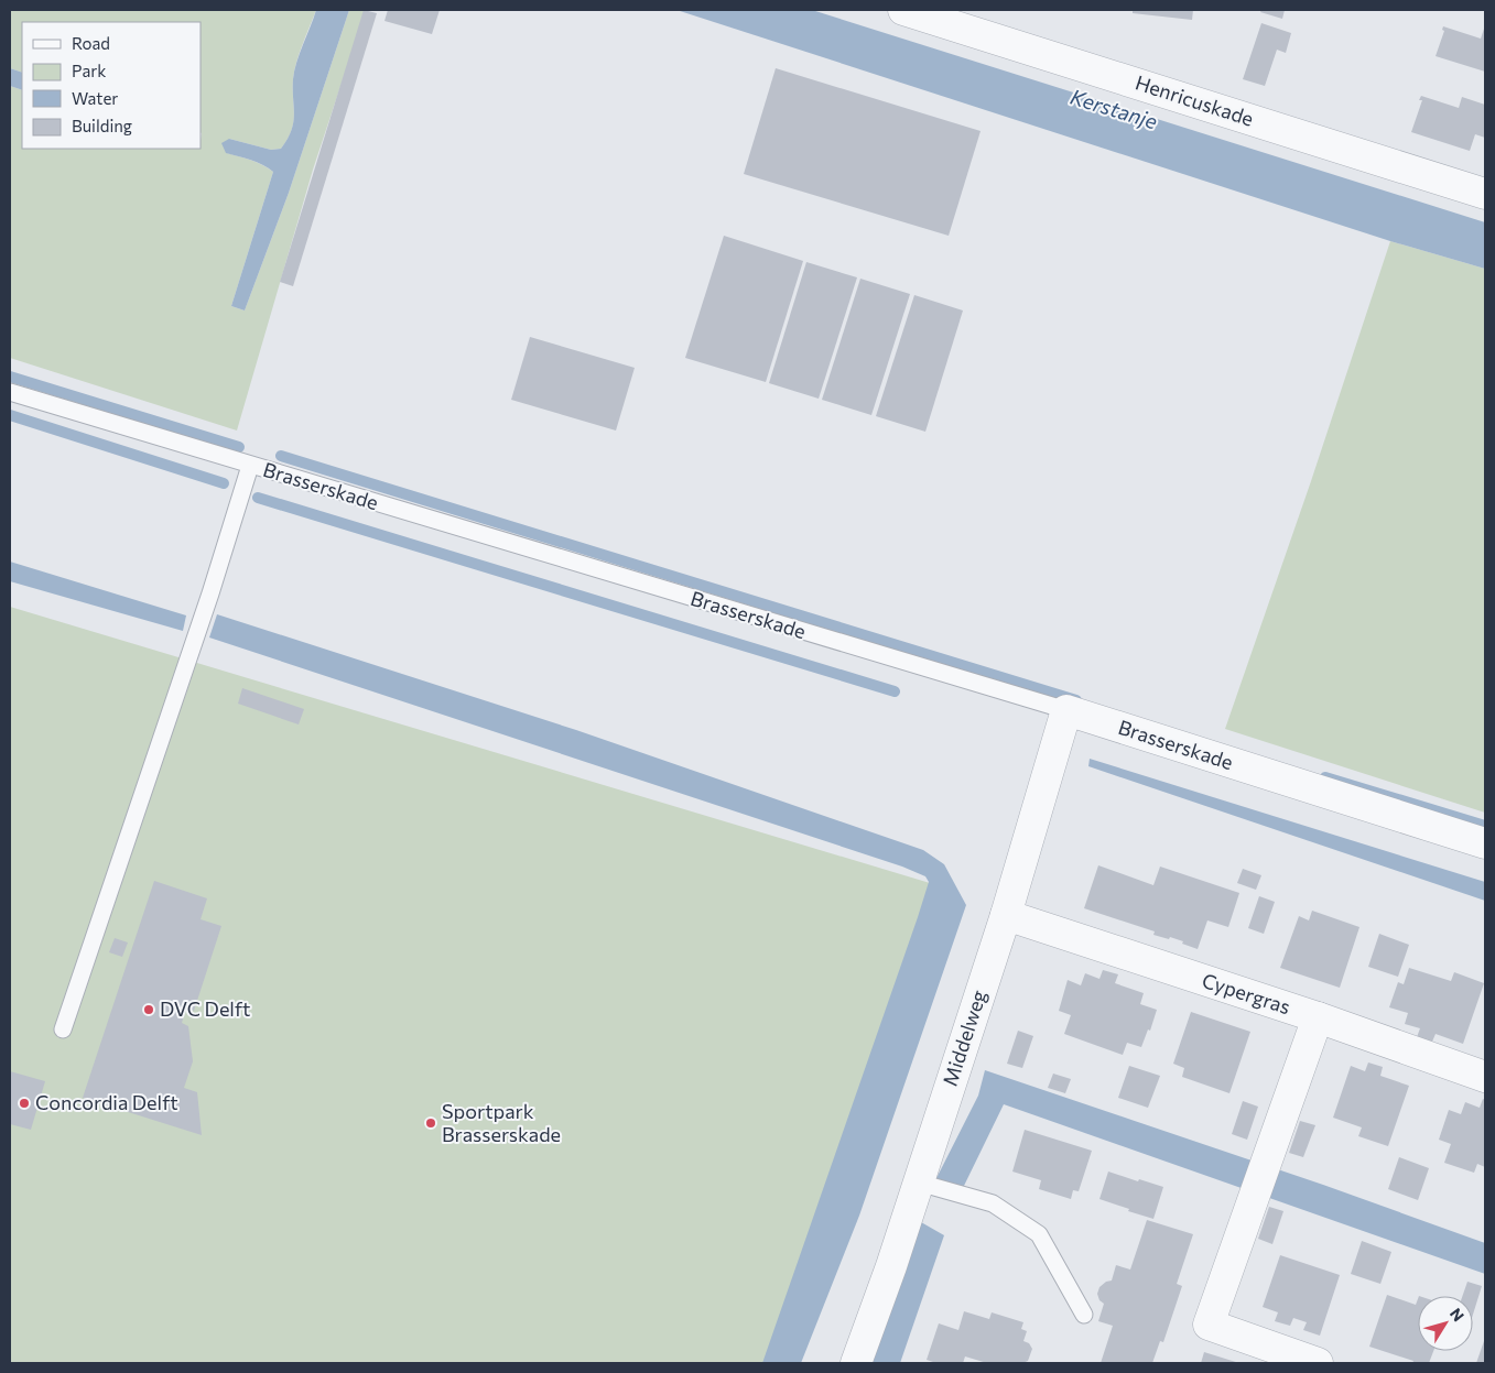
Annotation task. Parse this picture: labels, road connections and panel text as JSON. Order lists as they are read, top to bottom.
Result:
{
  "streets": {
    "street": [
      "Henricuskade",
      "Brasserskade",
      "Cypergras",
      "Middelweg"
    ]
  },
  "crossings": [
    ["Brasserskade", "Middelweg"],
    ["Cypergras", "Middelweg"]
  ],
  "water": ["Kerstanje"],
  "places": ["DVC Delft", "Concordia Delft", "Sportpark Brasserskade"],
  "legend": [
    "Road",
    "Park",
    "Water",
    "Building"
  ],
  "north": "top right"
}
